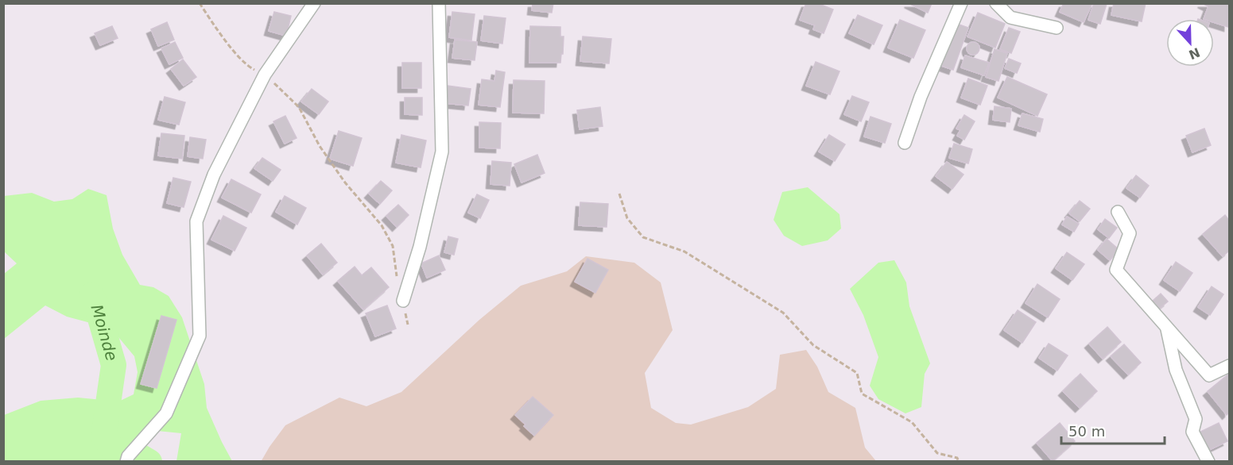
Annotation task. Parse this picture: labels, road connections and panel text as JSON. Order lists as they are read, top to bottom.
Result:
{
  "water": ["Moinde"],
  "scale_bar": "50 m",
  "north": "bottom"
}
